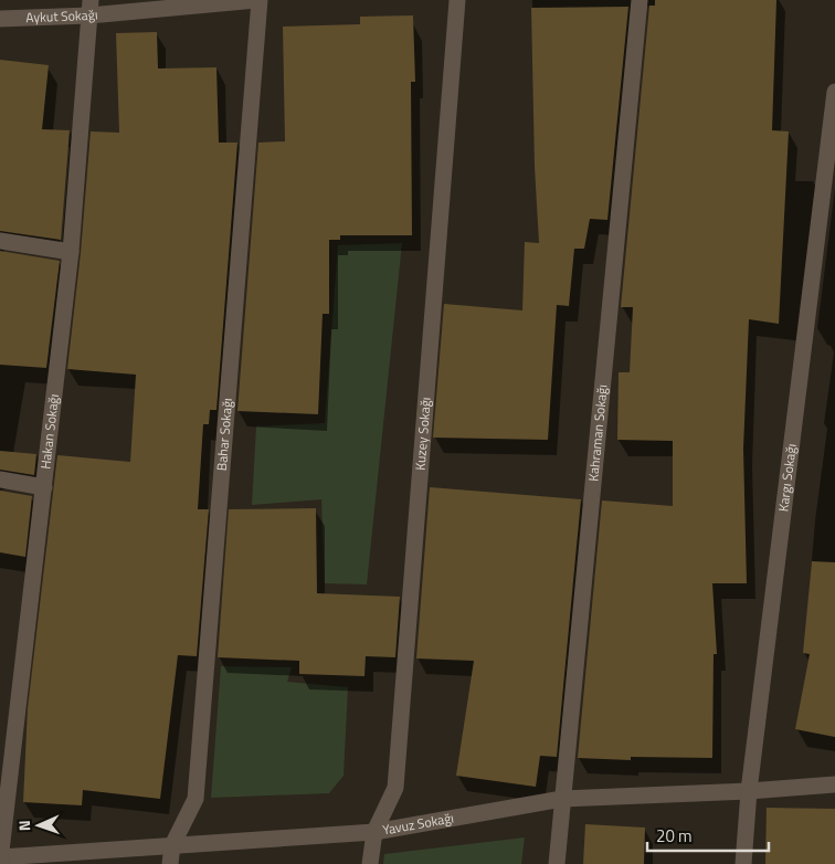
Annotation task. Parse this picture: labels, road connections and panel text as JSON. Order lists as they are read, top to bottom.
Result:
{
  "streets": {
    "street": [
      "Aykut Sokağı",
      "Hakan Sokağı",
      "Kahraman Sokağı",
      "Kuzey Sokağı",
      "Bahar Sokağı",
      "Kargı Sokağı",
      "Yavuz Sokağı"
    ]
  },
  "crossings": [
    ["Aykut Sokağı", "Hakan Sokağı"],
    ["Aykut Sokağı", "Bahar Sokağı"],
    ["Hakan Sokağı", "Yavuz Sokağı"],
    ["Kahraman Sokağı", "Yavuz Sokağı"],
    ["Kuzey Sokağı", "Yavuz Sokağı"],
    ["Bahar Sokağı", "Yavuz Sokağı"],
    ["Kargı Sokağı", "Yavuz Sokağı"]
  ],
  "scale_bar": "20 m",
  "north": "left"
}
